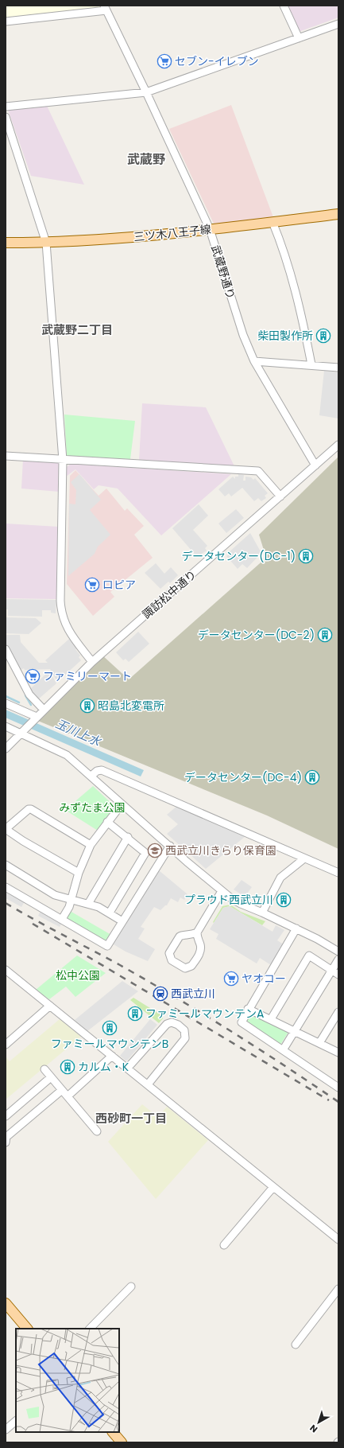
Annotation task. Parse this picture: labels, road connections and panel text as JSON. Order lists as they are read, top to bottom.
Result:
{
  "streets": {
    "main road": ["三ツ木八王子線"],
    "street": ["武蔵野通り", "諏訪松中通り"]
  },
  "crossings": [
    ["三ツ木八王子線", "武蔵野通り"],
    ["武蔵野通り", "諏訪松中通り"]
  ],
  "districts": ["武蔵野", "武蔵野二丁目", "西砂町一丁目"],
  "water": ["玉川上水"],
  "parks": ["みずたま公園", "松中公園"],
  "places": {
    "supermarket": [
      "セブン-イレブン",
      "ロピア",
      "ファミリーマート",
      "ヤオコー"
    ],
    "building": [
      "柴田製作所",
      "データセンター(DC-1)",
      "データセンター(DC-2)",
      "昭島北変電所",
      "データセンター(DC-4)",
      "プラウド西武立川",
      "ファミールマウンテンA",
      "ファミールマウンテンB",
      "カルム・K"
    ],
    "school or university": ["西武立川きらり保育園"],
    "station": ["西武立川"]
  },
  "north": "bottom left"
}
